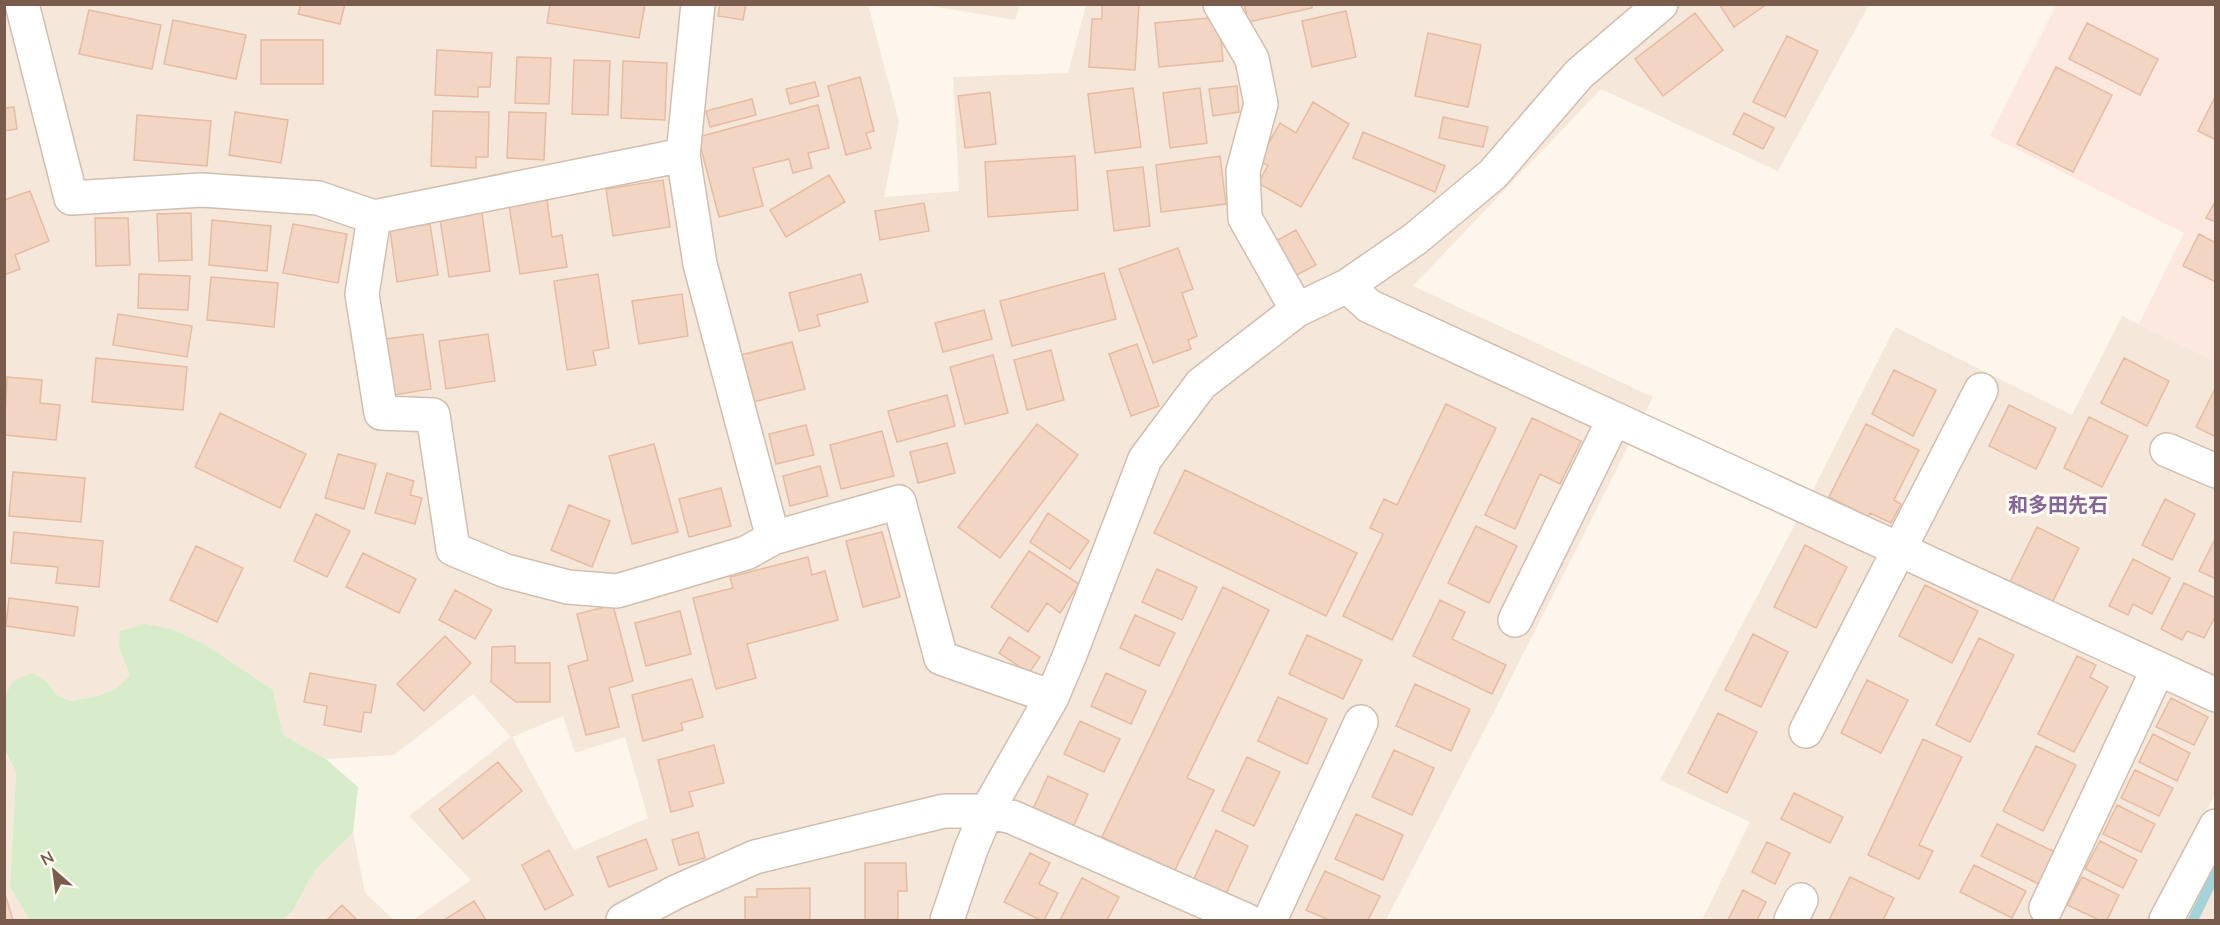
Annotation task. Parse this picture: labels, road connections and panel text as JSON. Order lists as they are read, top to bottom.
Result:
{
  "districts": ["和多田先石"],
  "north": "top left"
}
